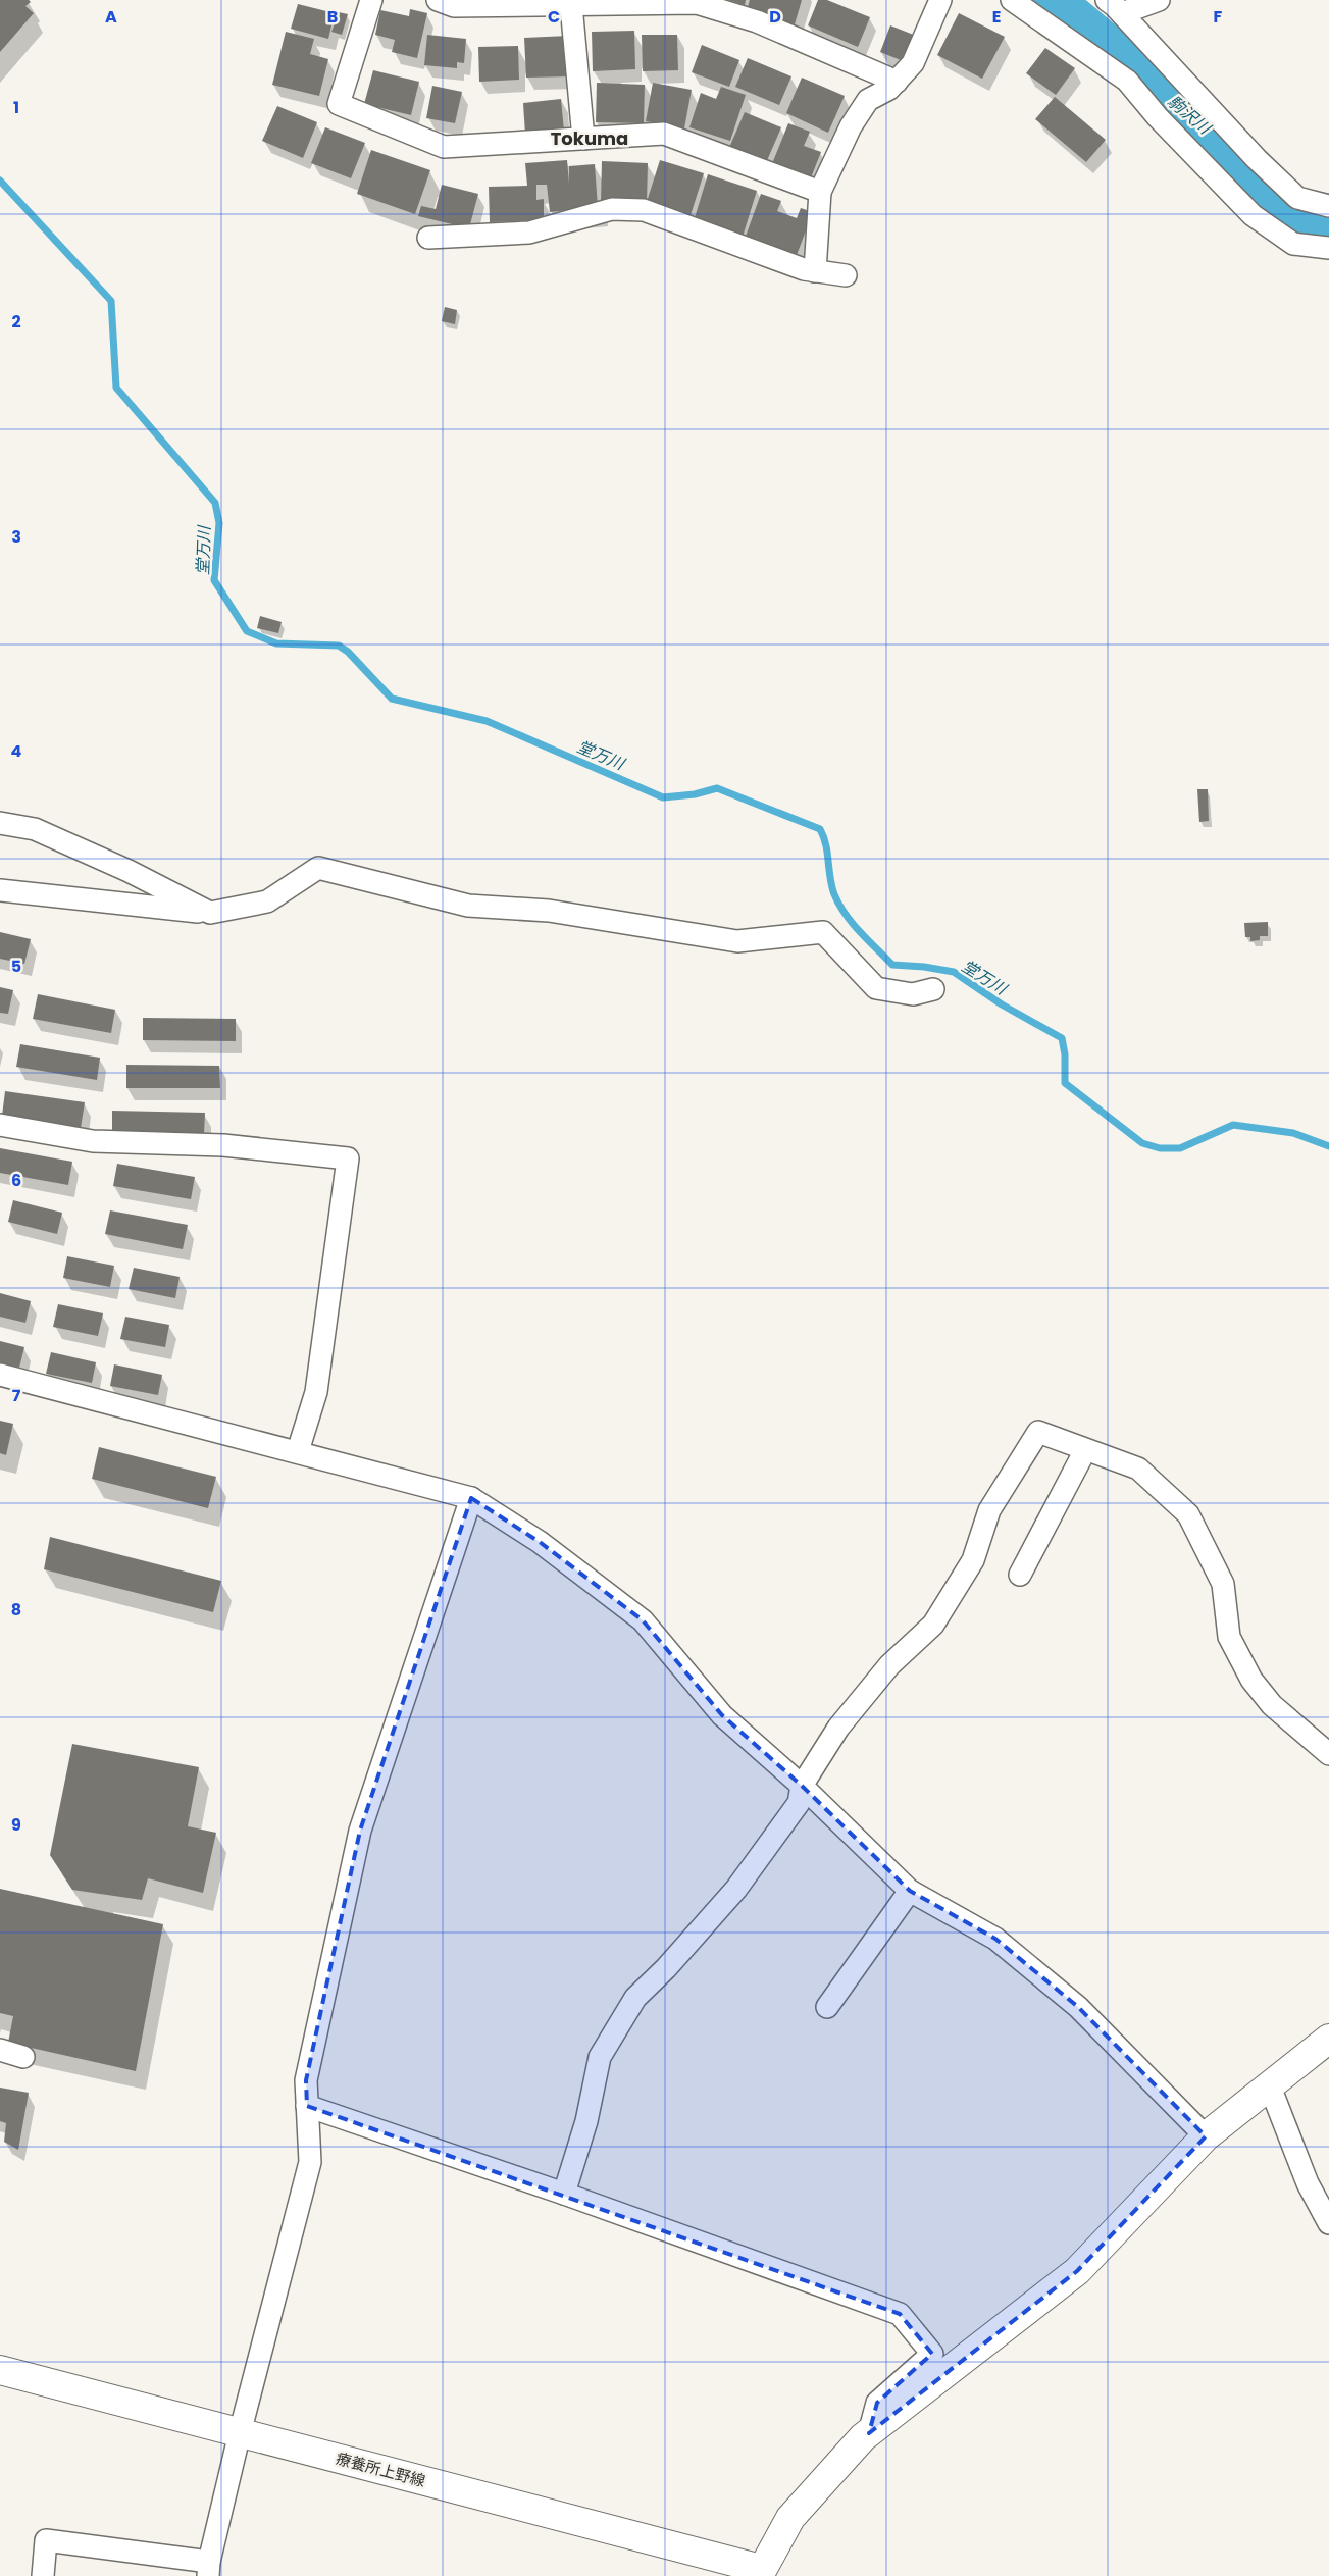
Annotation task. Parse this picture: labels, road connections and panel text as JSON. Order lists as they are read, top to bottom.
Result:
{
  "streets": {
    "street": ["療養所上野線"]
  },
  "districts": ["Tokuma"],
  "water": ["駒沢川", "堂万川"],
  "grid": {
    "columns": [
      "A",
      "B",
      "C",
      "D",
      "E",
      "F"
    ],
    "rows": [
      "1",
      "2",
      "3",
      "4",
      "5",
      "6",
      "7",
      "8",
      "9"
    ]
  }
}
